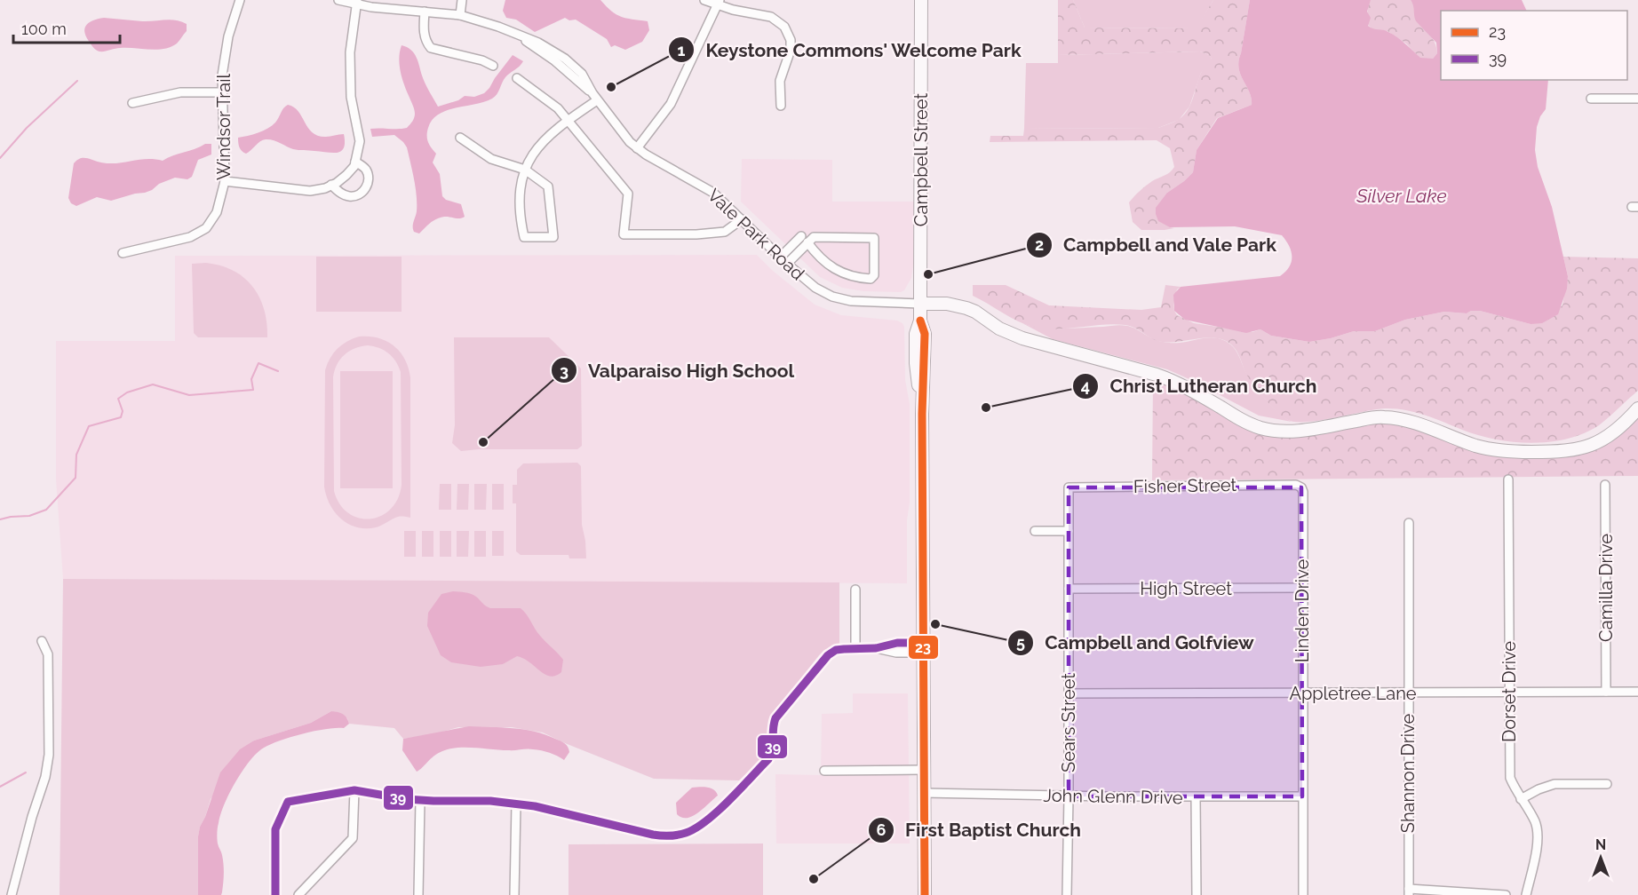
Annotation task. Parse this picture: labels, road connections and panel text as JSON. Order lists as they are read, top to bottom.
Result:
{
  "streets": {
    "main road": ["Campbell Street"],
    "street": [
      "Windsor Trail",
      "Vale Park Road",
      "Fisher Street",
      "Camilla Drive",
      "High Street",
      "Linden Drive",
      "Dorset Drive",
      "Appletree Lane",
      "Sears Street",
      "Shannon Drive",
      "John Glenn Drive"
    ]
  },
  "crossings": [
    ["Campbell Street", "Vale Park Road"],
    ["Campbell Street", "John Glenn Drive"],
    ["Fisher Street", "Linden Drive"],
    ["Fisher Street", "Sears Street"],
    ["Camilla Drive", "Appletree Lane"],
    ["High Street", "Linden Drive"],
    ["High Street", "Sears Street"],
    ["Linden Drive", "Appletree Lane"],
    ["Linden Drive", "John Glenn Drive"],
    ["Dorset Drive", "Appletree Lane"],
    ["Appletree Lane", "Sears Street"],
    ["Appletree Lane", "Shannon Drive"],
    ["Sears Street", "John Glenn Drive"]
  ],
  "water": ["Silver Lake"],
  "places": [
    "Keystone Commons' Welcome Park",
    "Campbell and Vale Park",
    "Christ Lutheran Church",
    "Valparaiso High School",
    "Campbell and Golfview",
    "First Baptist Church"
  ],
  "lines": ["transit line 23", "transit line 39"],
  "legend": ["23", "39"],
  "scale_bar": "100 m",
  "north": "top"
}
